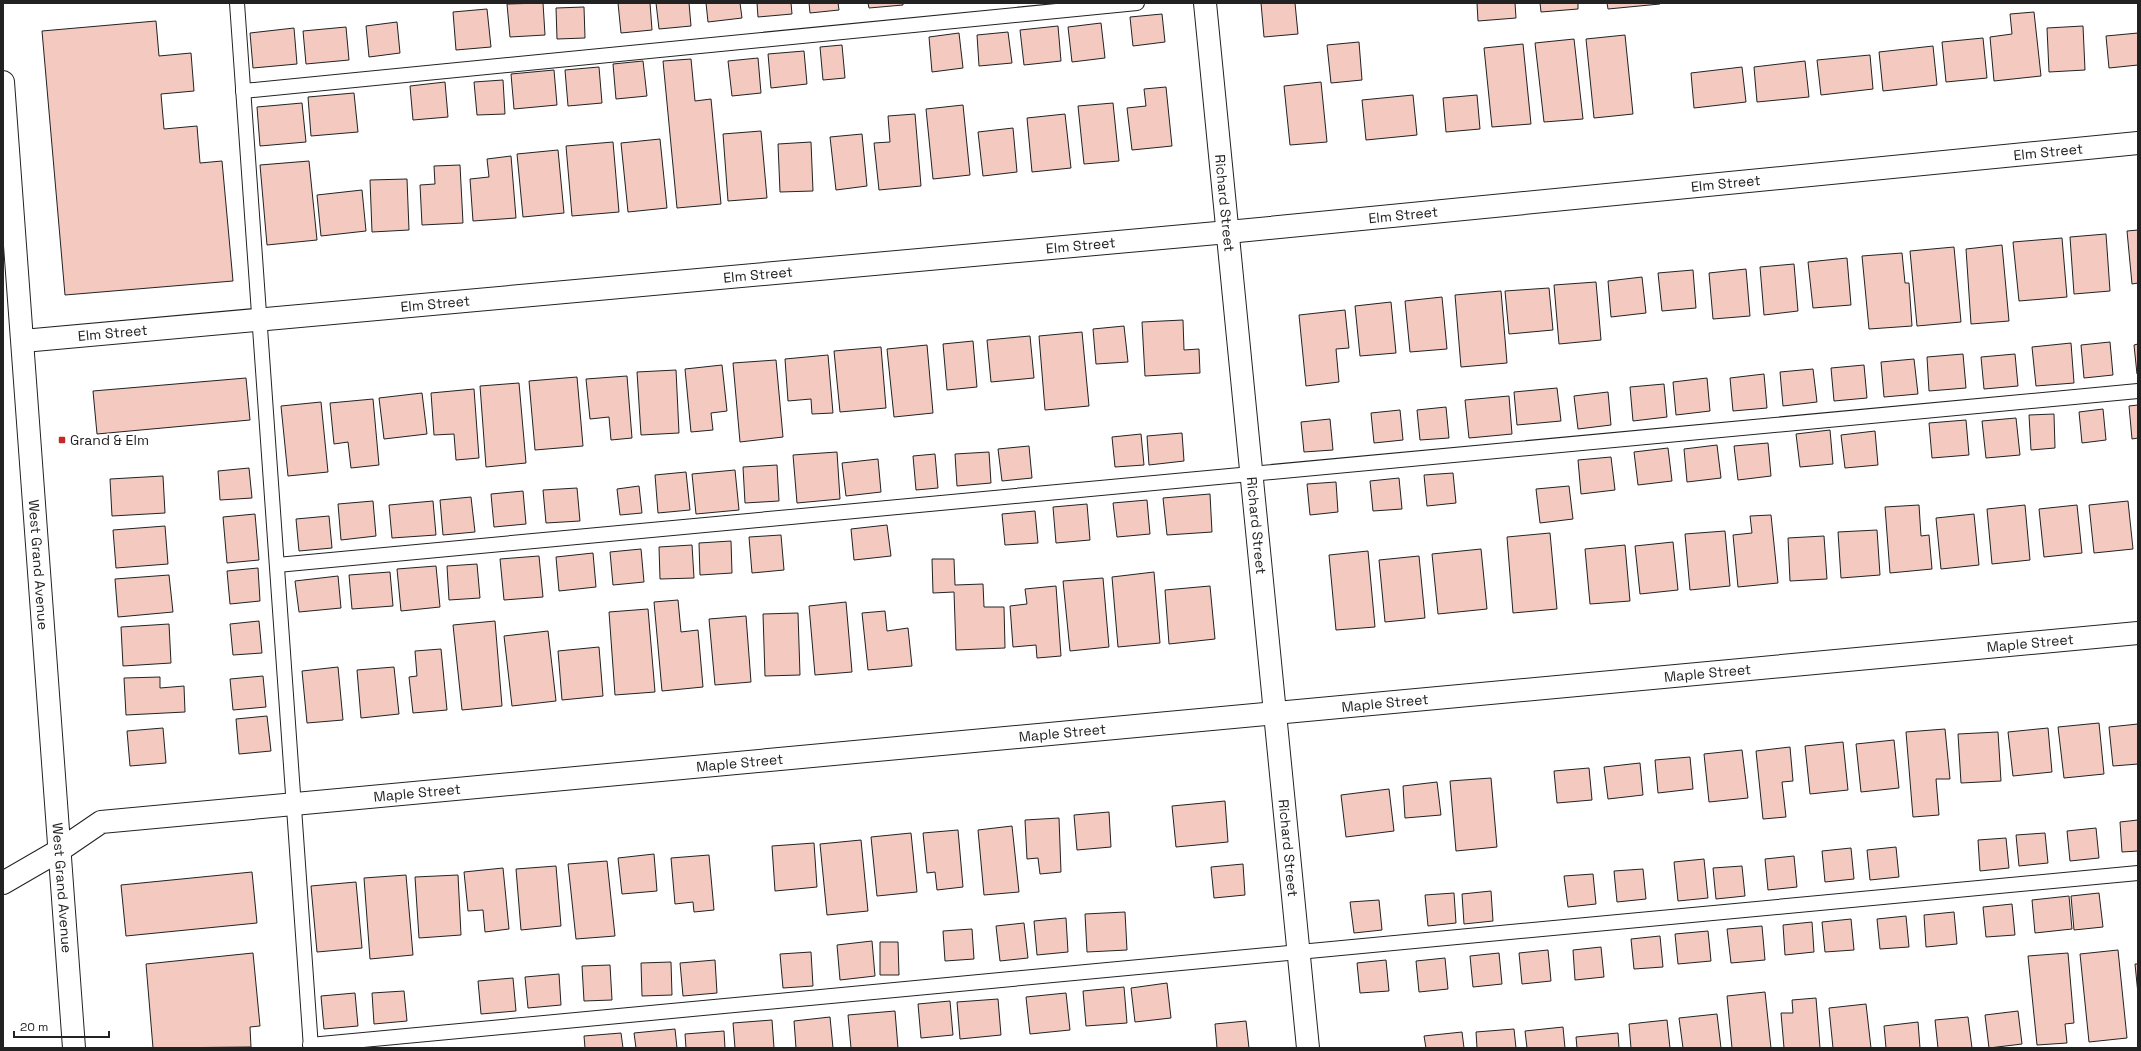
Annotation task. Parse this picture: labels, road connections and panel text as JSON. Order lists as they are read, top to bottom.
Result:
{
  "streets": {
    "street": [
      "Elm Street",
      "Richard Street",
      "West Grand Avenue",
      "Maple Street"
    ]
  },
  "crossings": [
    ["Elm Street", "Richard Street"],
    ["Elm Street", "West Grand Avenue"],
    ["Richard Street", "Maple Street"],
    ["West Grand Avenue", "Maple Street"]
  ],
  "places": {
    "transit": ["Grand & Elm"]
  },
  "scale_bar": "20 m"
}
